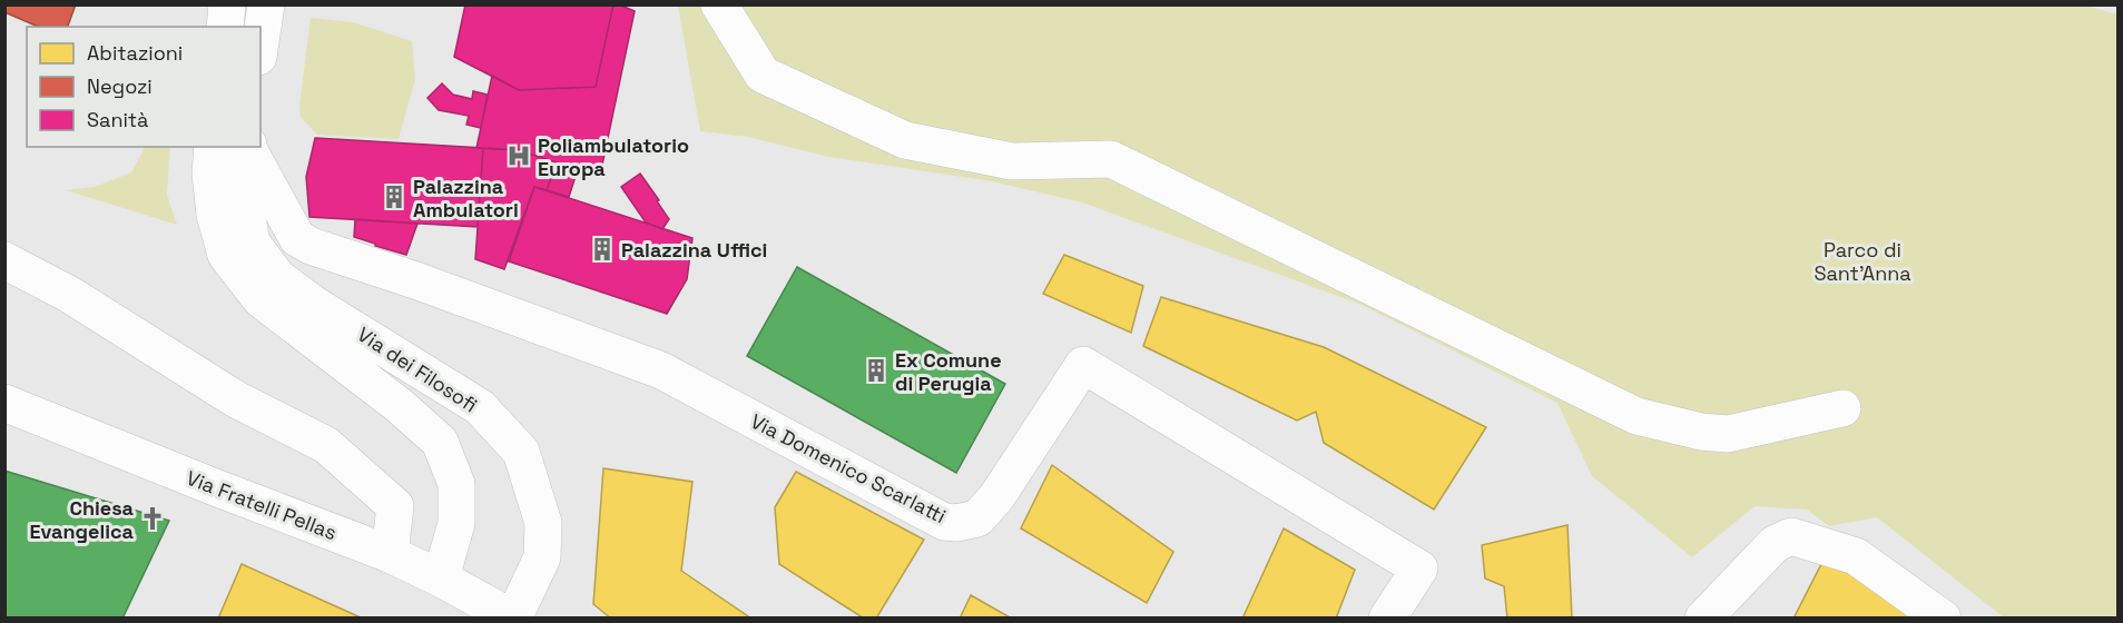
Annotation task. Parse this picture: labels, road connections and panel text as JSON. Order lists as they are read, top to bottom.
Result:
{
  "streets": {
    "street": ["Via dei Filosofi", "Via Domenico Scarlatti", "Via Fratelli Pellas"]
  },
  "crossings": [
    ["Via dei Filosofi", "Via Domenico Scarlatti"],
    ["Via dei Filosofi", "Via Fratelli Pellas"]
  ],
  "parks": ["Parco di Sant'Anna"],
  "places": {
    "hospital": ["Poliambulatorio Europa"],
    "building": ["Palazzina Ambulatori", "Palazzina Uffici", "Ex Comune di Perugia"],
    "church": ["Chiesa Evangelica"]
  },
  "legend": ["Abitazioni", "Negozi", "Sanità"]
}
